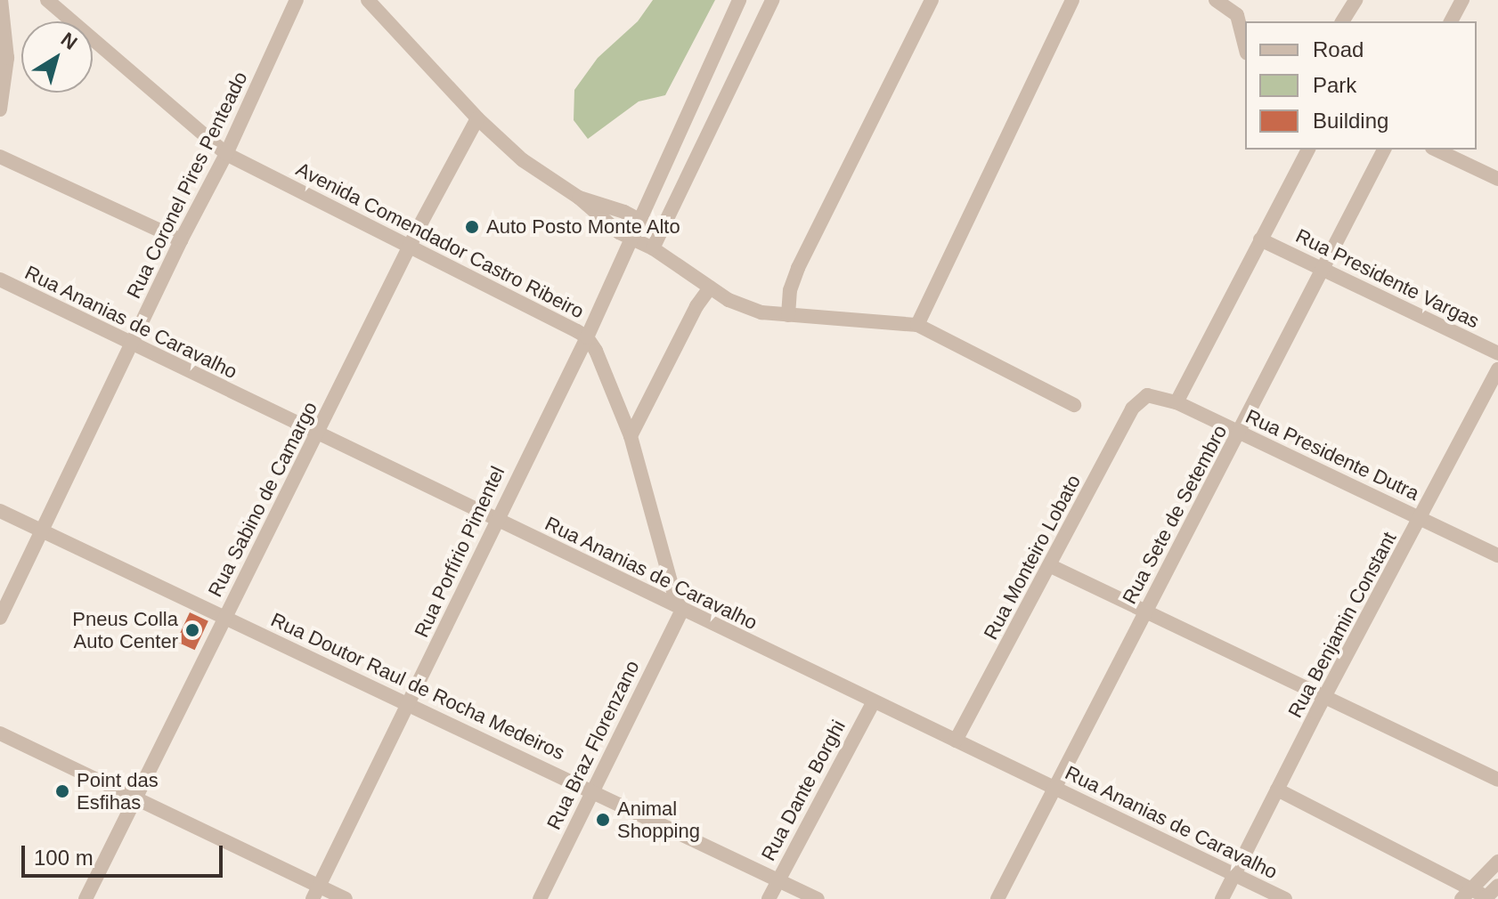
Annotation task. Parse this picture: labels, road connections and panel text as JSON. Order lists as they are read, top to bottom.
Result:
{
  "streets": {
    "street": [
      "Rua Coronel Pires Penteado",
      "Avenida Comendador Castro Ribeiro",
      "Rua Presidente Vargas",
      "Rua Ananias de Caravalho",
      "Rua Presidente Dutra",
      "Rua Sabino de Camargo",
      "Rua Sete de Setembro",
      "Rua Porfírio Pimentel",
      "Rua Monteiro Lobato",
      "Rua Benjamin Constant",
      "Rua Doutor Raul de Rocha Medeiros",
      "Rua Braz Florenzano",
      "Rua Dante Borghi"
    ]
  },
  "crossings": [
    ["Rua Coronel Pires Penteado", "Avenida Comendador Castro Ribeiro"],
    ["Rua Coronel Pires Penteado", "Rua Ananias de Caravalho"],
    ["Rua Coronel Pires Penteado", "Rua Doutor Raul de Rocha Medeiros"],
    ["Avenida Comendador Castro Ribeiro", "Rua Ananias de Caravalho"],
    ["Avenida Comendador Castro Ribeiro", "Rua Sabino de Camargo"],
    ["Avenida Comendador Castro Ribeiro", "Rua Porfírio Pimentel"],
    ["Avenida Comendador Castro Ribeiro", "Rua Braz Florenzano"],
    ["Rua Presidente Vargas", "Rua Sete de Setembro"],
    ["Rua Ananias de Caravalho", "Rua Sabino de Camargo"],
    ["Rua Ananias de Caravalho", "Rua Sete de Setembro"],
    ["Rua Ananias de Caravalho", "Rua Porfírio Pimentel"],
    ["Rua Ananias de Caravalho", "Rua Monteiro Lobato"],
    ["Rua Ananias de Caravalho", "Rua Benjamin Constant"],
    ["Rua Ananias de Caravalho", "Rua Braz Florenzano"],
    ["Rua Ananias de Caravalho", "Rua Dante Borghi"],
    ["Rua Presidente Dutra", "Rua Sete de Setembro"],
    ["Rua Presidente Dutra", "Rua Monteiro Lobato"],
    ["Rua Presidente Dutra", "Rua Benjamin Constant"],
    ["Rua Sabino de Camargo", "Rua Doutor Raul de Rocha Medeiros"],
    ["Rua Porfírio Pimentel", "Rua Doutor Raul de Rocha Medeiros"],
    ["Rua Doutor Raul de Rocha Medeiros", "Rua Braz Florenzano"],
    ["Rua Doutor Raul de Rocha Medeiros", "Rua Dante Borghi"]
  ],
  "places": [
    "Auto Posto Monte Alto",
    "Pneus Colla Auto Center",
    "Point das Esfihas",
    "Animal Shopping"
  ],
  "legend": ["Road", "Park", "Building"],
  "scale_bar": "100 m",
  "north": "top right"
}
